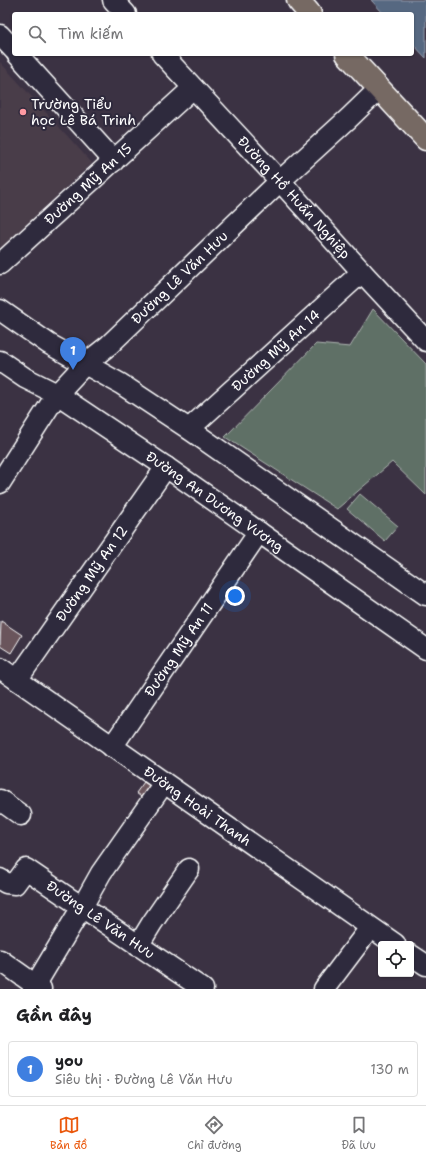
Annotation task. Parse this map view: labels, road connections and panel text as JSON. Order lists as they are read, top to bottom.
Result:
{
  "streets": {
    "street": [
      "Đường Mỹ An 15",
      "Đường Hồ Huấn Nghiệp",
      "Đường Lê Văn Hưu",
      "Đường Mỹ An 14",
      "Đường An Dương Vương",
      "Đường Mỹ An 12",
      "Đường Mỹ An 11",
      "Đường Hoài Thanh"
    ]
  },
  "crossings": [
    ["Đường Mỹ An 15", "Đường Hồ Huấn Nghiệp"],
    ["Đường Hồ Huấn Nghiệp", "Đường Lê Văn Hưu"],
    ["Đường Hồ Huấn Nghiệp", "Đường Mỹ An 14"],
    ["Đường Lê Văn Hưu", "Đường An Dương Vương"],
    ["Đường An Dương Vương", "Đường Mỹ An 12"],
    ["Đường An Dương Vương", "Đường Mỹ An 11"],
    ["Đường Mỹ An 12", "Đường Hoài Thanh"],
    ["Đường Mỹ An 11", "Đường Hoài Thanh"]
  ],
  "places": ["Trường Tiểu học Lê Bá Trinh"],
  "page": {
    "search": "Tìm kiếm",
    "pins": "1",
    "heading": "Gần đây",
    "list": [
      {
        "mark": "1",
        "name": "you",
        "note": "Siêu thị · Đường Lê Văn Hưu",
        "value": "130 m"
      }
    ],
    "nav": ["Bản đồ", "Chỉ đường", "Đã lưu"]
  }
}
